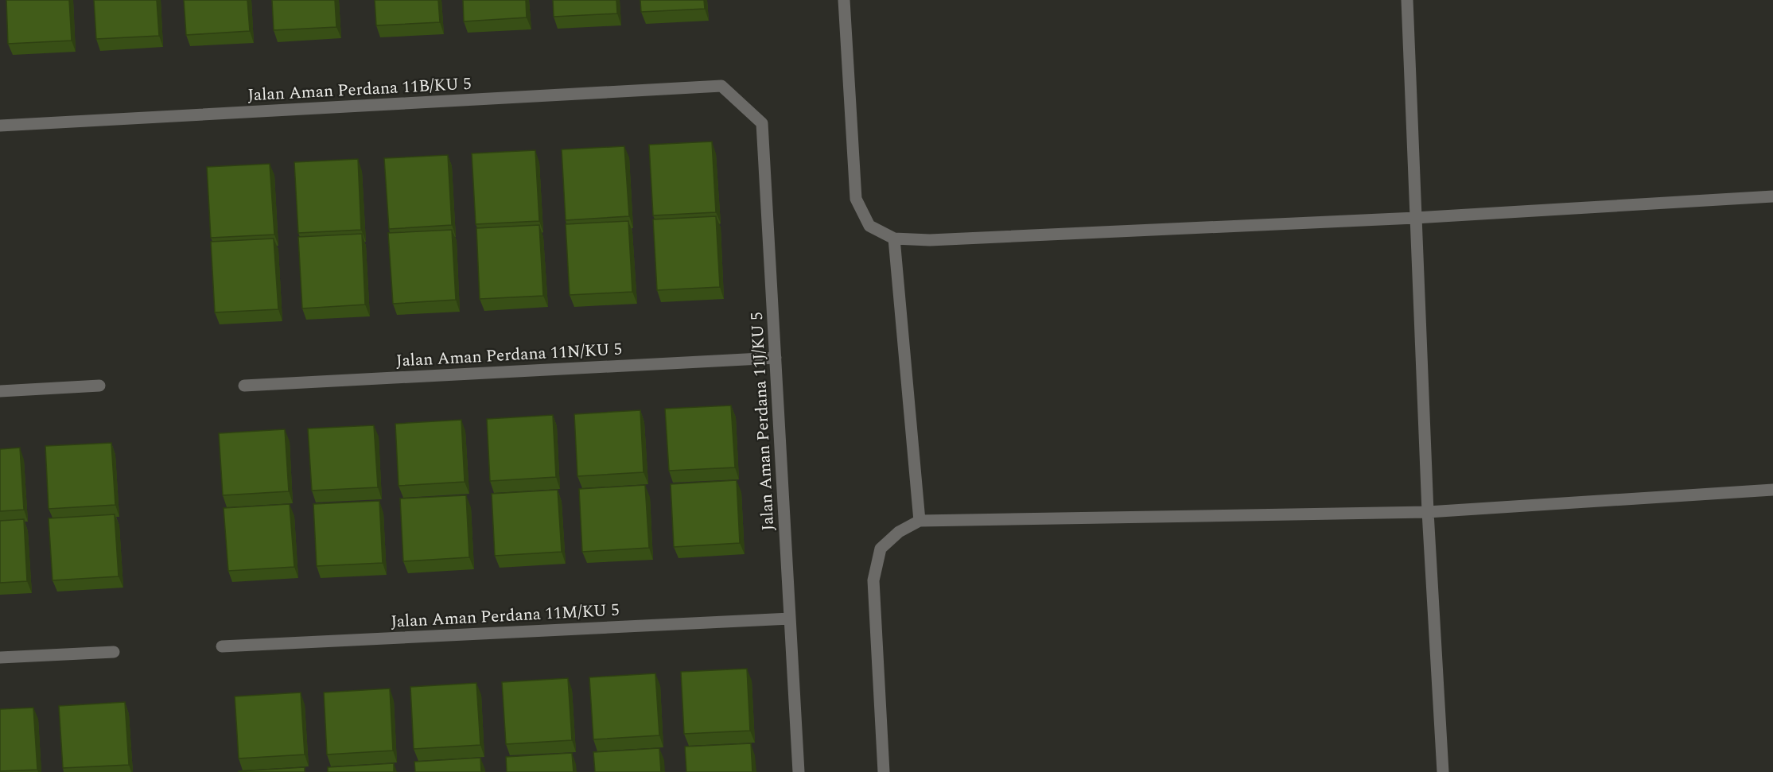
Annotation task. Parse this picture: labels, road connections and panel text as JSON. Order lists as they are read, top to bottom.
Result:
{
  "streets": {
    "street": [
      "Jalan Aman Perdana 11B/KU 5",
      "Jalan Aman Perdana 11N/KU 5",
      "Jalan Aman Perdana 11J/KU 5",
      "Jalan Aman Perdana 11M/KU 5"
    ]
  },
  "crossings": [
    ["Jalan Aman Perdana 11B/KU 5", "Jalan Aman Perdana 11J/KU 5"],
    ["Jalan Aman Perdana 11N/KU 5", "Jalan Aman Perdana 11J/KU 5"],
    ["Jalan Aman Perdana 11J/KU 5", "Jalan Aman Perdana 11M/KU 5"]
  ]
}
